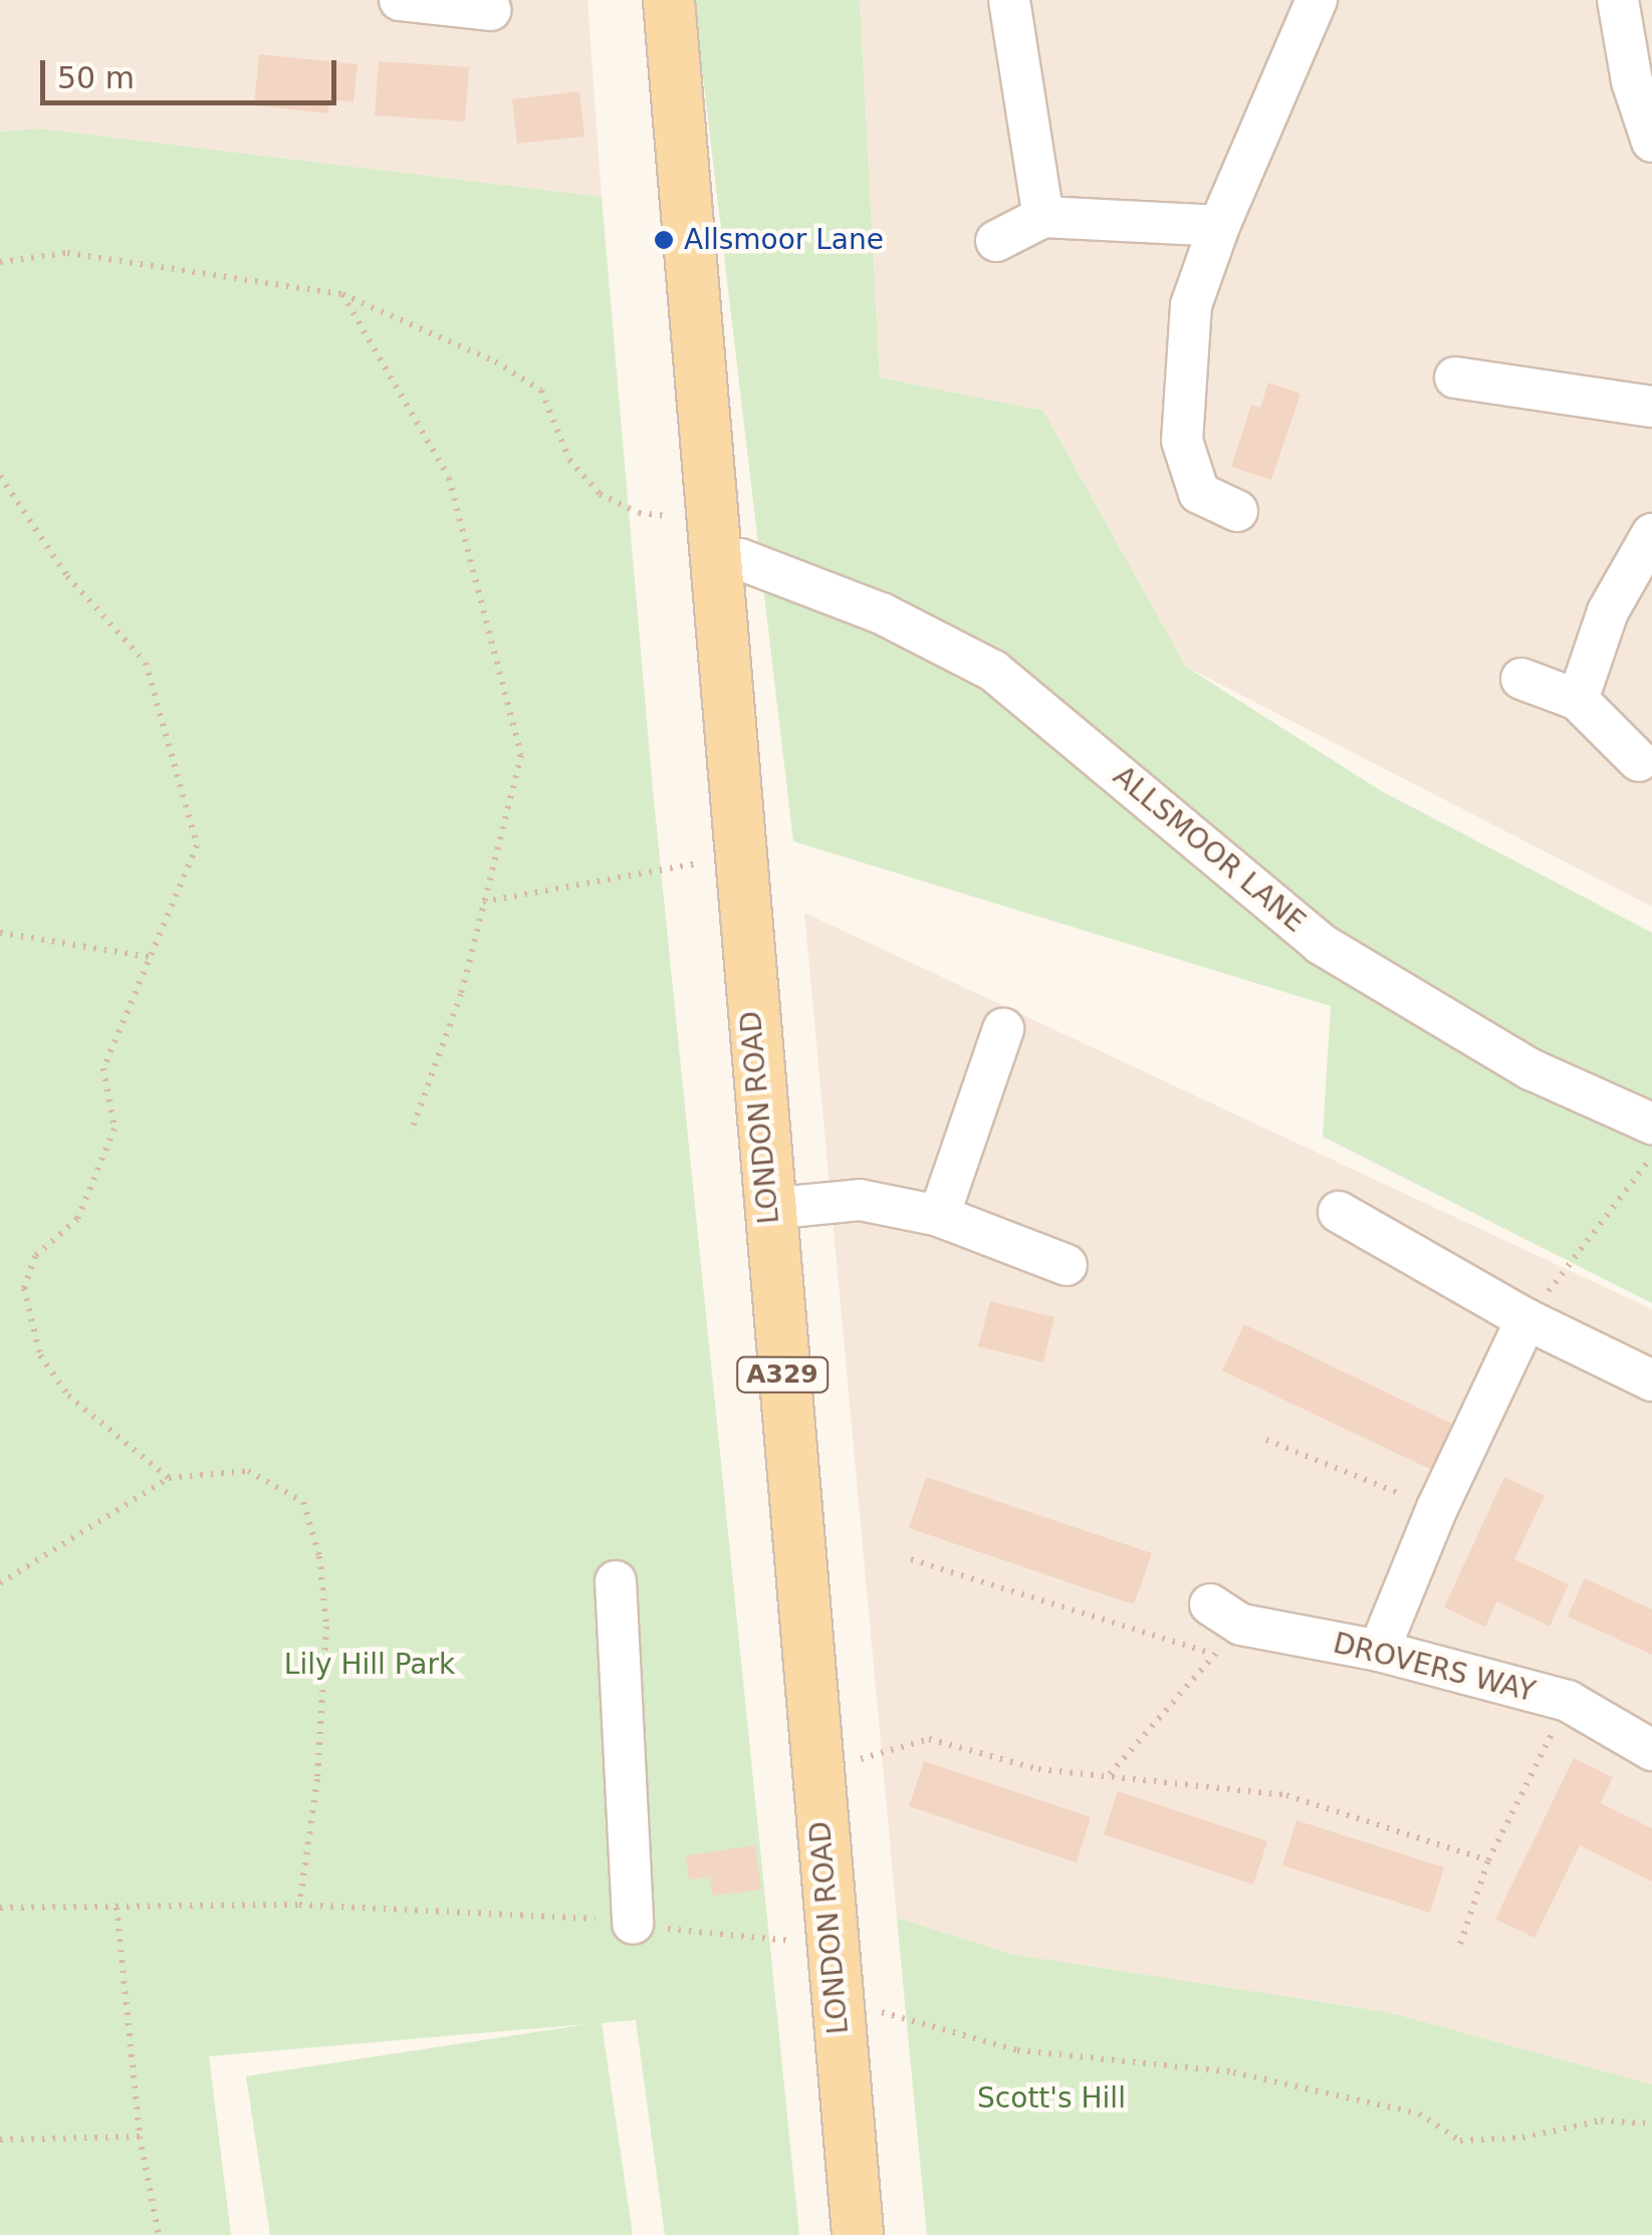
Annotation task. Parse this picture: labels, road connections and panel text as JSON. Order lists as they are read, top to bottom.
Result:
{
  "streets": {
    "main road": ["LONDON ROAD", "A329"],
    "street": ["ALLSMOOR LANE", "DROVERS WAY"]
  },
  "crossings": [
    ["ALLSMOOR LANE", "LONDON ROAD"]
  ],
  "parks": ["Lily Hill Park", "Scott's Hill"],
  "places": ["Allsmoor Lane"],
  "scale_bar": "50 m"
}
